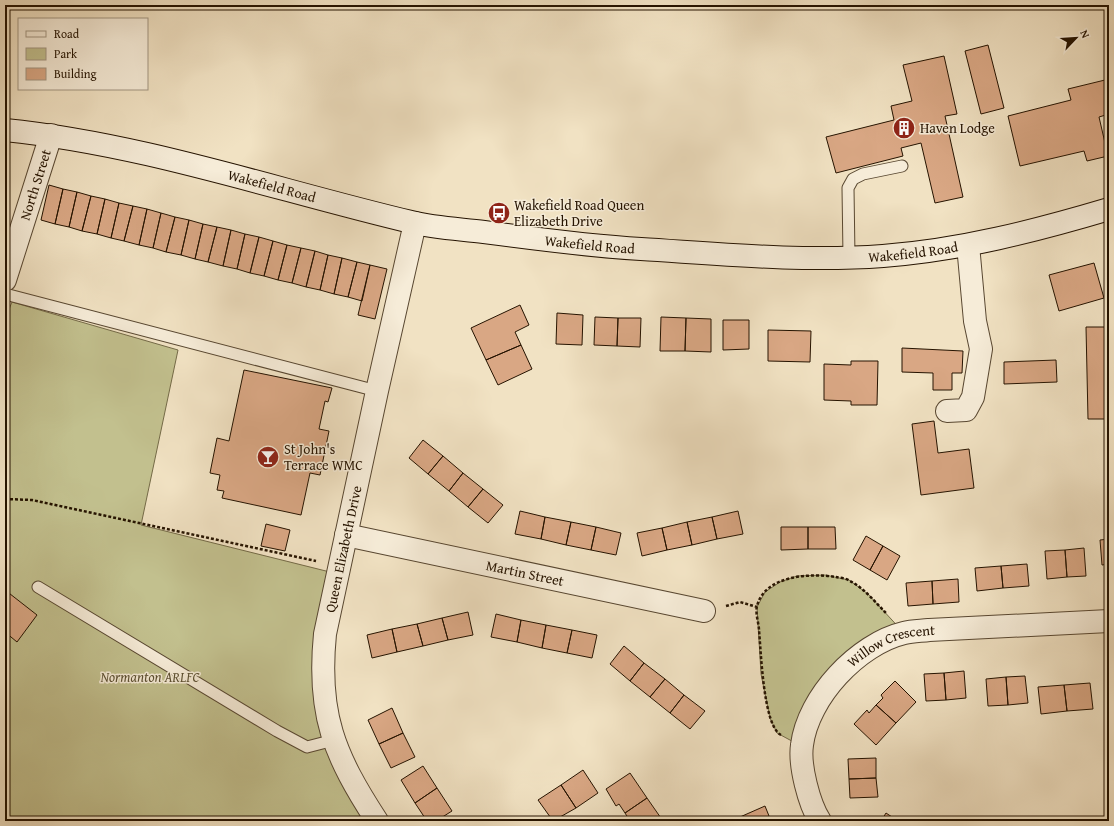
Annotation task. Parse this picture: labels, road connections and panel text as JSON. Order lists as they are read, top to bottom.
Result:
{
  "streets": {
    "street": [
      "North Street",
      "Wakefield Road",
      "Queen Elizabeth Drive",
      "Martin Street",
      "Willow Crescent"
    ]
  },
  "crossings": [
    ["North Street", "Wakefield Road"],
    ["Wakefield Road", "Queen Elizabeth Drive"],
    ["Queen Elizabeth Drive", "Martin Street"]
  ],
  "parks": ["Normanton ARLFC"],
  "places": {
    "building": ["Haven Lodge"],
    "bus stop": ["Wakefield Road Queen Elizabeth Drive"],
    "bar": ["St John's Terrace WMC"]
  },
  "legend": ["Road", "Park", "Building"],
  "north": "top right"
}
